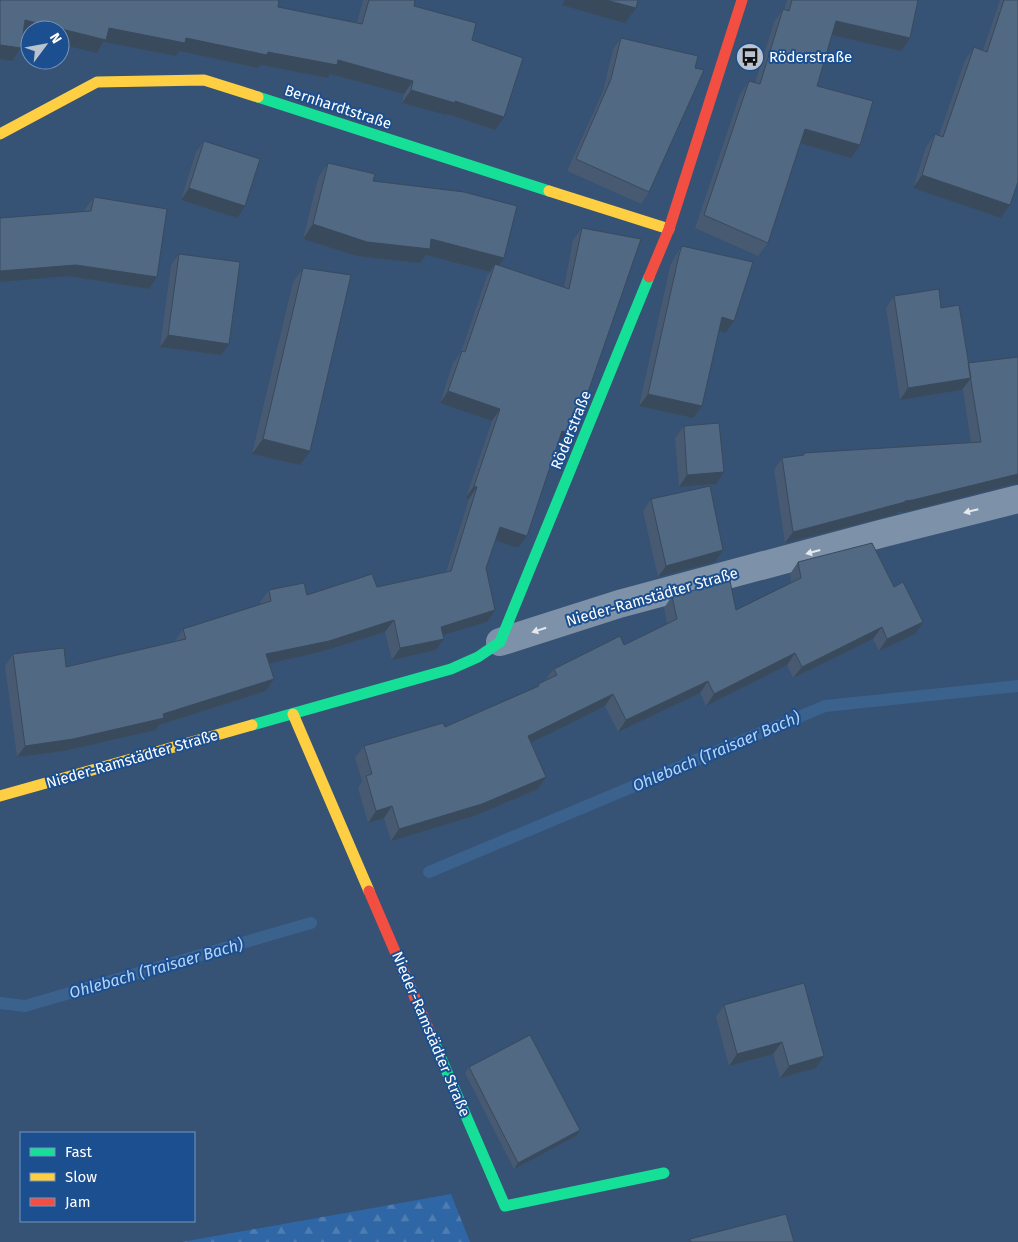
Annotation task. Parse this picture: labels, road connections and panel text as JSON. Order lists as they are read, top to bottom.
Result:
{
  "streets": {
    "street": ["Bernhardtstraße", "Röderstraße", "Nieder-Ramstädter Straße"]
  },
  "crossings": [
    ["Bernhardtstraße", "Röderstraße"],
    ["Röderstraße", "Nieder-Ramstädter Straße"]
  ],
  "water": ["Ohlebach (Traisaer Bach)"],
  "places": {
    "bus stop": ["Röderstraße"]
  },
  "legend": ["Fast", "Slow", "Jam"],
  "north": "top right"
}
